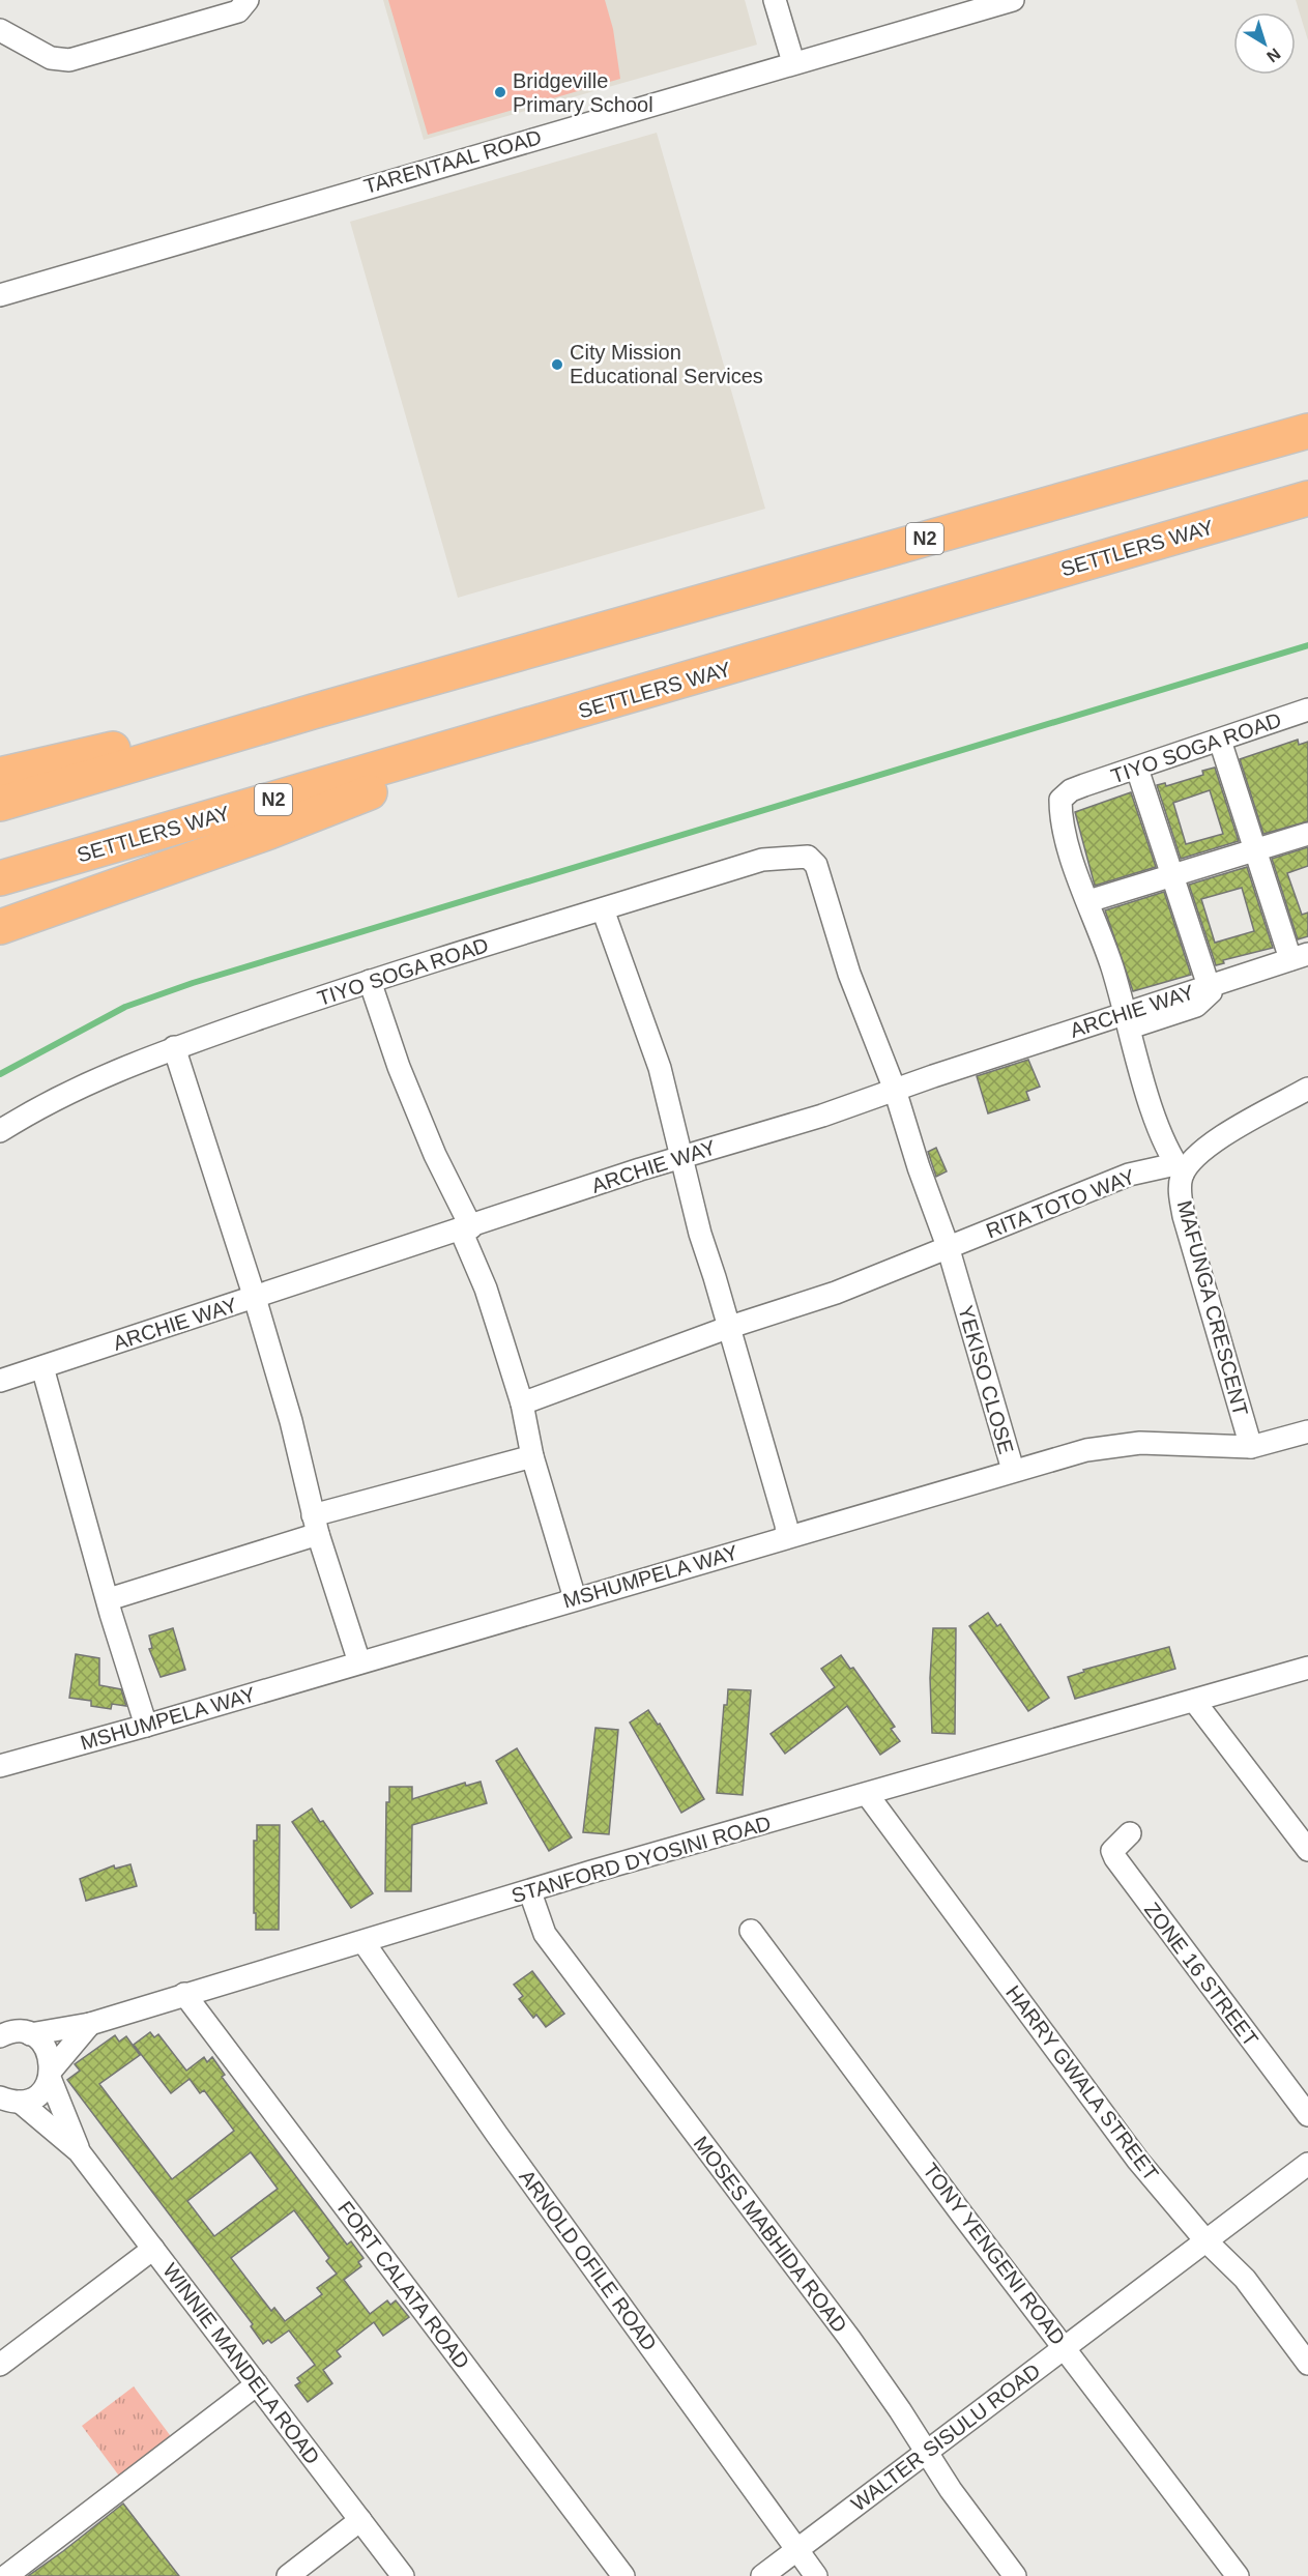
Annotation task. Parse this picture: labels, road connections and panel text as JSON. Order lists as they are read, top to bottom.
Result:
{
  "streets": {
    "highway": ["N2", "SETTLERS WAY"],
    "street": [
      "TARENTAAL ROAD",
      "TIYO SOGA ROAD",
      "ARCHIE WAY",
      "RITA TOTO WAY",
      "MAFUNGA CRESCENT",
      "YEKISO CLOSE",
      "MSHUMPELA WAY",
      "STANFORD DYOSINI ROAD",
      "ZONE 16 STREET",
      "HARRY GWALA STREET",
      "MOSES MABHIDA ROAD",
      "TONY YENGENI ROAD",
      "ARNOLD OFILE ROAD",
      "FORT CALATA ROAD",
      "WINNIE MANDELA ROAD",
      "WALTER SISULU ROAD"
    ]
  },
  "crossings": [
    ["TIYO SOGA ROAD", "ARCHIE WAY"],
    ["TIYO SOGA ROAD", "RITA TOTO WAY"],
    ["TIYO SOGA ROAD", "MAFUNGA CRESCENT"],
    ["TIYO SOGA ROAD", "YEKISO CLOSE"],
    ["ARCHIE WAY", "YEKISO CLOSE"],
    ["RITA TOTO WAY", "MAFUNGA CRESCENT"],
    ["RITA TOTO WAY", "YEKISO CLOSE"],
    ["MAFUNGA CRESCENT", "MSHUMPELA WAY"],
    ["YEKISO CLOSE", "MSHUMPELA WAY"],
    ["STANFORD DYOSINI ROAD", "HARRY GWALA STREET"],
    ["STANFORD DYOSINI ROAD", "MOSES MABHIDA ROAD"],
    ["STANFORD DYOSINI ROAD", "ARNOLD OFILE ROAD"],
    ["STANFORD DYOSINI ROAD", "FORT CALATA ROAD"],
    ["STANFORD DYOSINI ROAD", "WINNIE MANDELA ROAD"],
    ["HARRY GWALA STREET", "WALTER SISULU ROAD"],
    ["MOSES MABHIDA ROAD", "WALTER SISULU ROAD"],
    ["TONY YENGENI ROAD", "WALTER SISULU ROAD"],
    ["ARNOLD OFILE ROAD", "WALTER SISULU ROAD"]
  ],
  "places": ["Bridgeville Primary School", "City Mission Educational Services"],
  "north": "bottom right"
}
